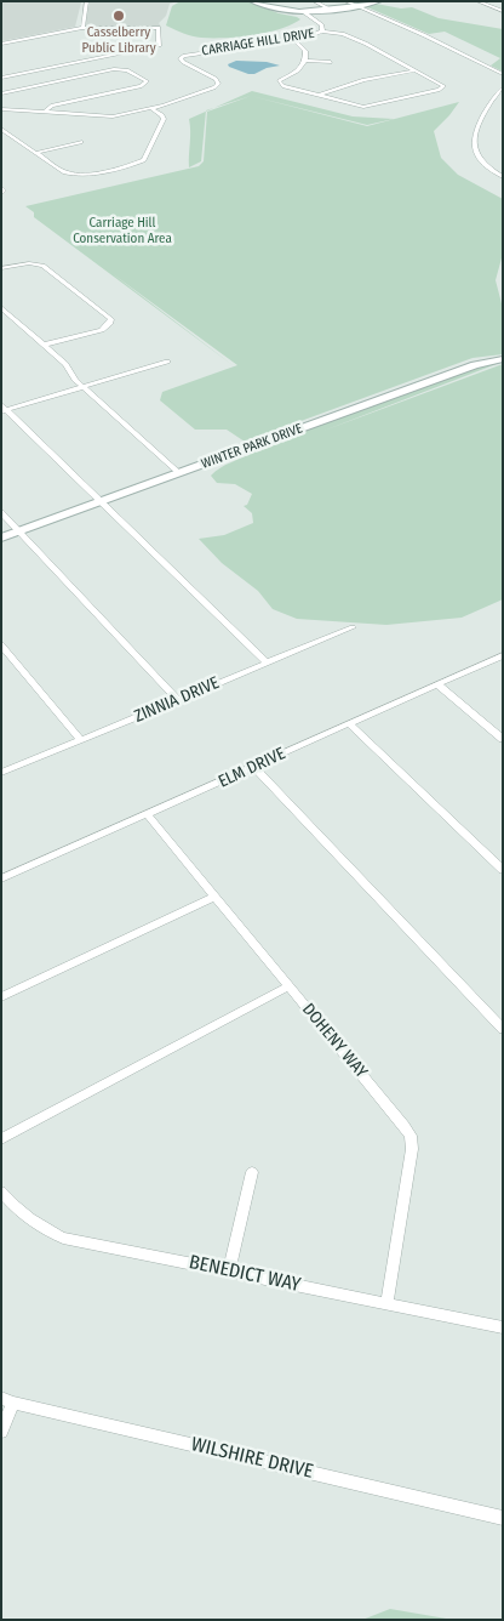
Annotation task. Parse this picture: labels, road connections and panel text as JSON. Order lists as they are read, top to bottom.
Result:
{
  "streets": {
    "street": [
      "CARRIAGE HILL DRIVE",
      "WINTER PARK DRIVE",
      "ZINNIA DRIVE",
      "ELM DRIVE",
      "DOHENY WAY",
      "BENEDICT WAY",
      "WILSHIRE DRIVE"
    ]
  },
  "crossings": [
    ["ELM DRIVE", "DOHENY WAY"],
    ["DOHENY WAY", "BENEDICT WAY"]
  ],
  "parks": ["Carriage Hill Conservation Area"],
  "places": ["Casselberry Public Library"]
}
